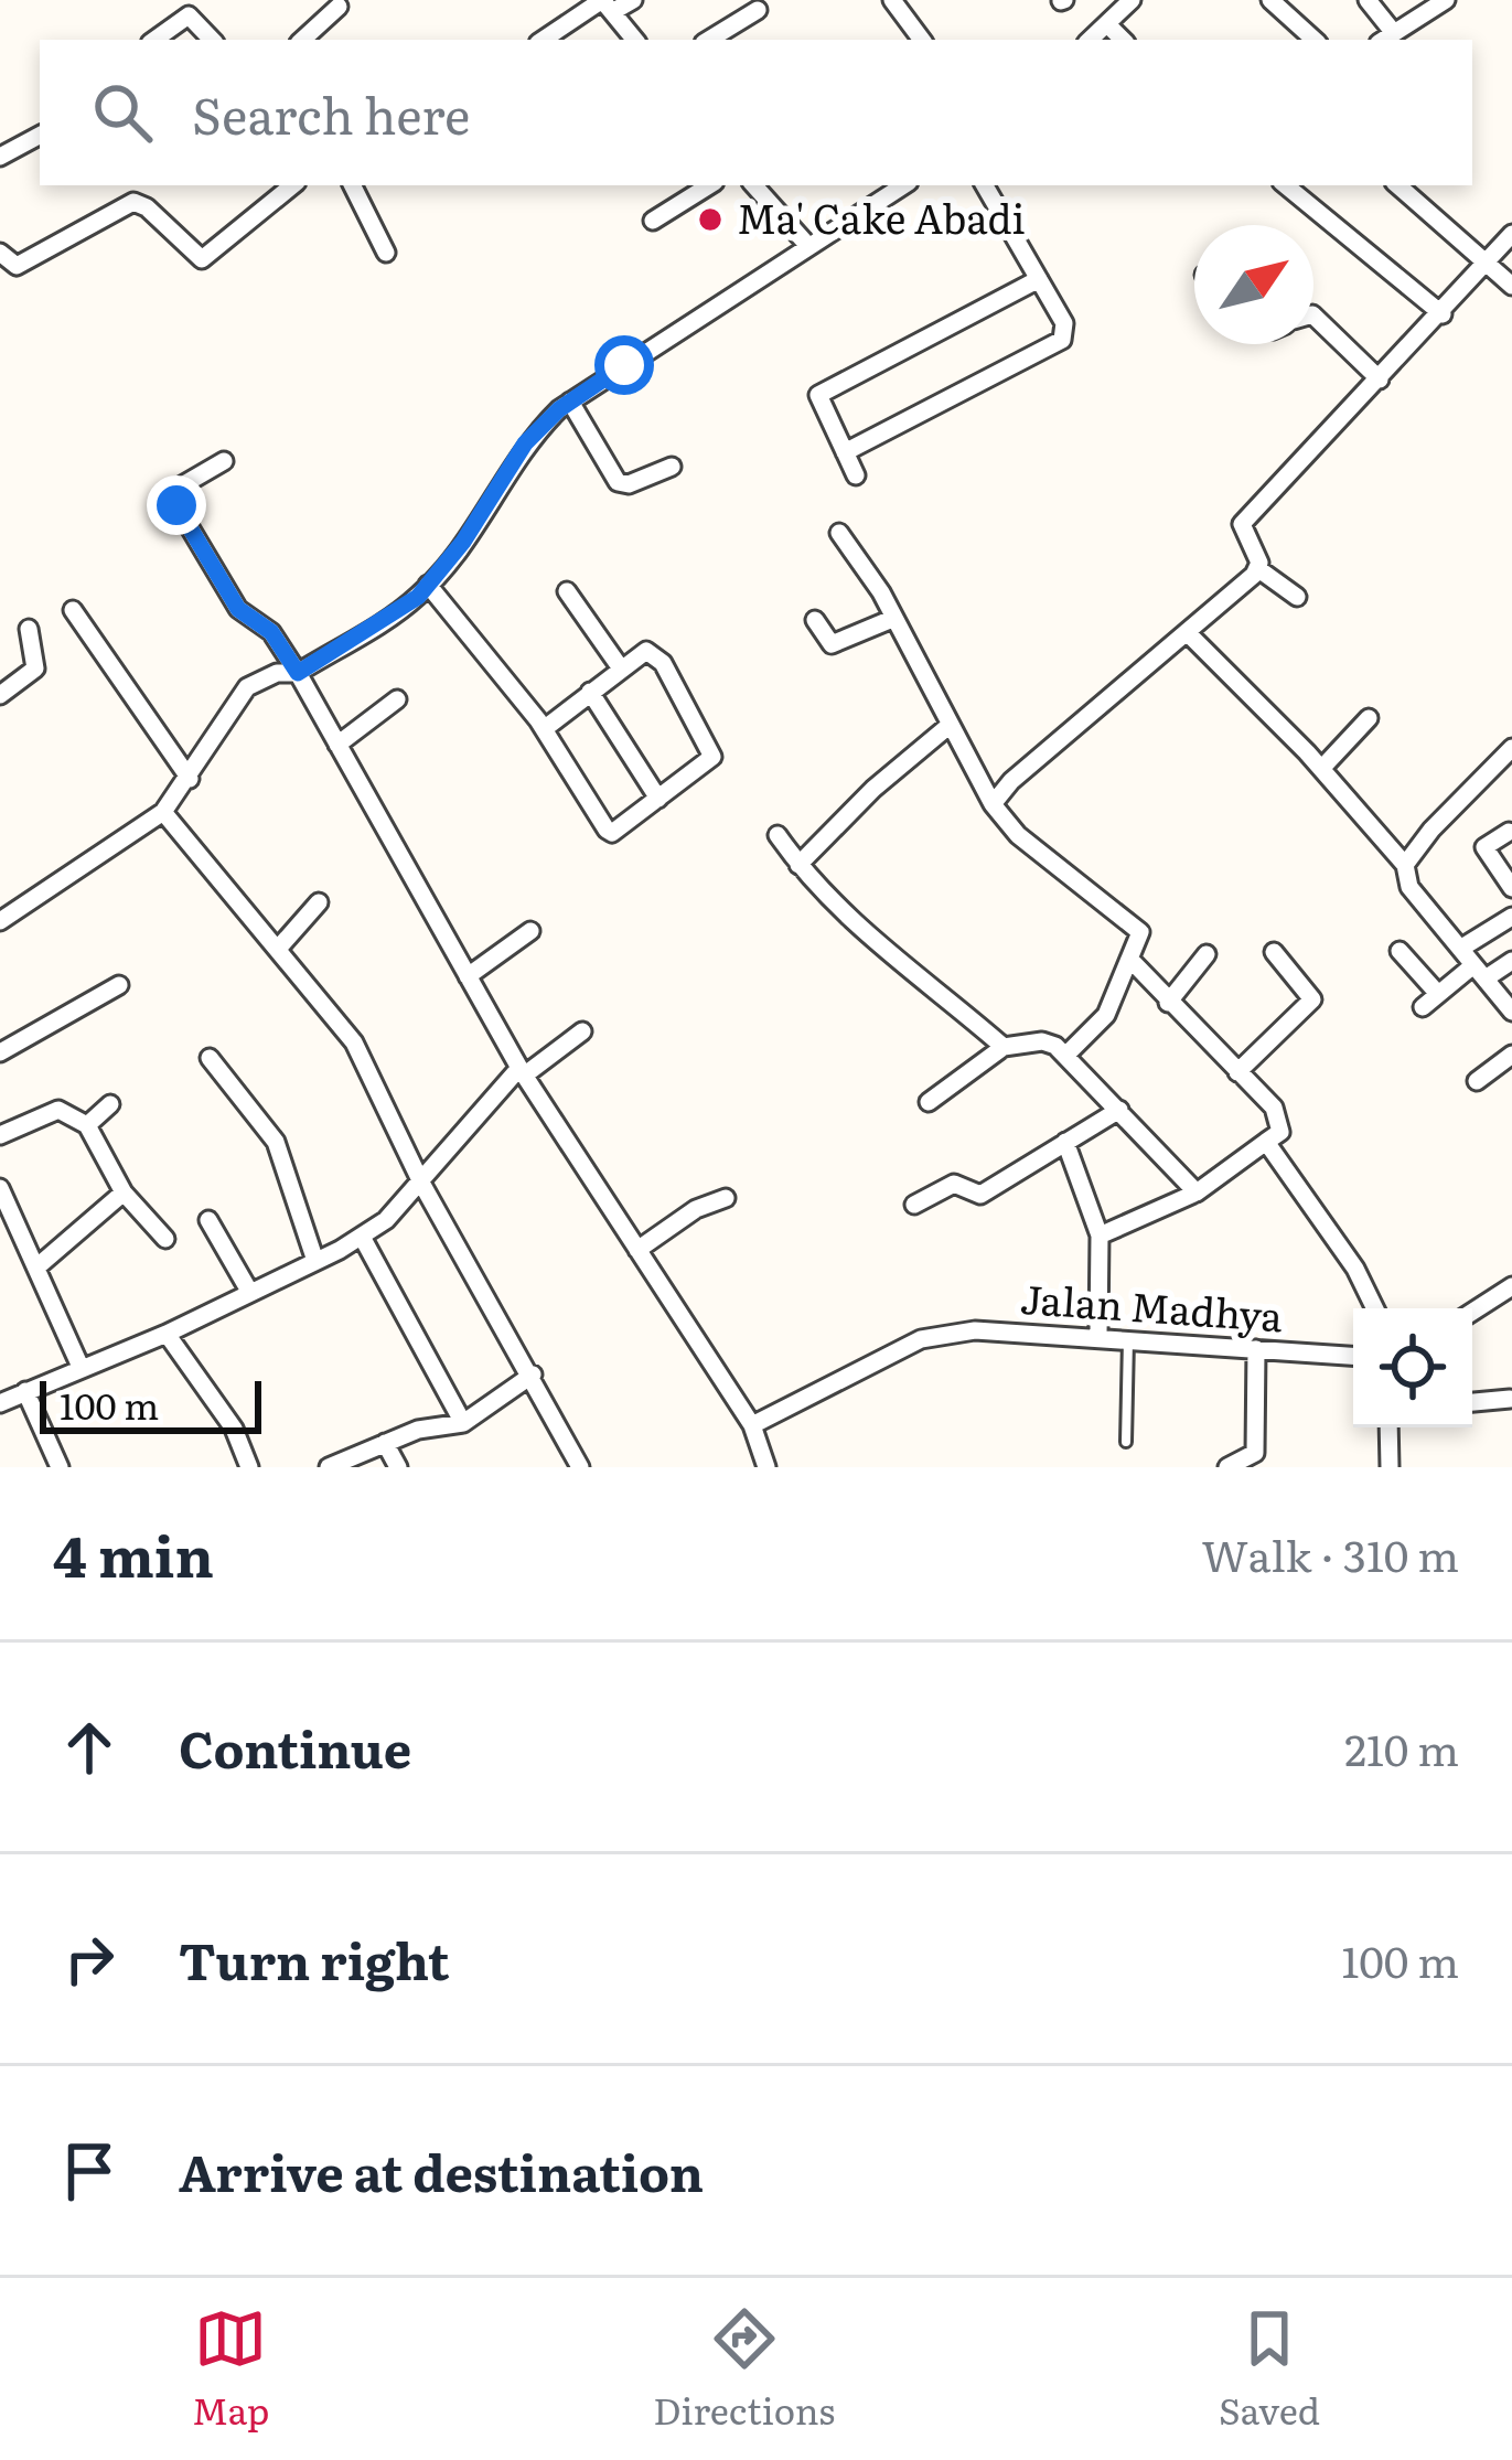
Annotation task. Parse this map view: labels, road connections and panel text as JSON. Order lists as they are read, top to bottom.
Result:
{
  "streets": {
    "street": ["Jalan Madhya"]
  },
  "places": ["Ma' Cake Abadi"],
  "scale_bar": "100 m",
  "north": "top right",
  "page": {
    "search": "Search here",
    "scale": "100 m",
    "heading": ["4 min", "Walk · 310 m"],
    "list": [
      ["Continue", "210 m"],
      ["Turn right", "100 m"],
      "Arrive at destination"
    ],
    "nav": ["Map", "Directions", "Saved"]
  }
}
